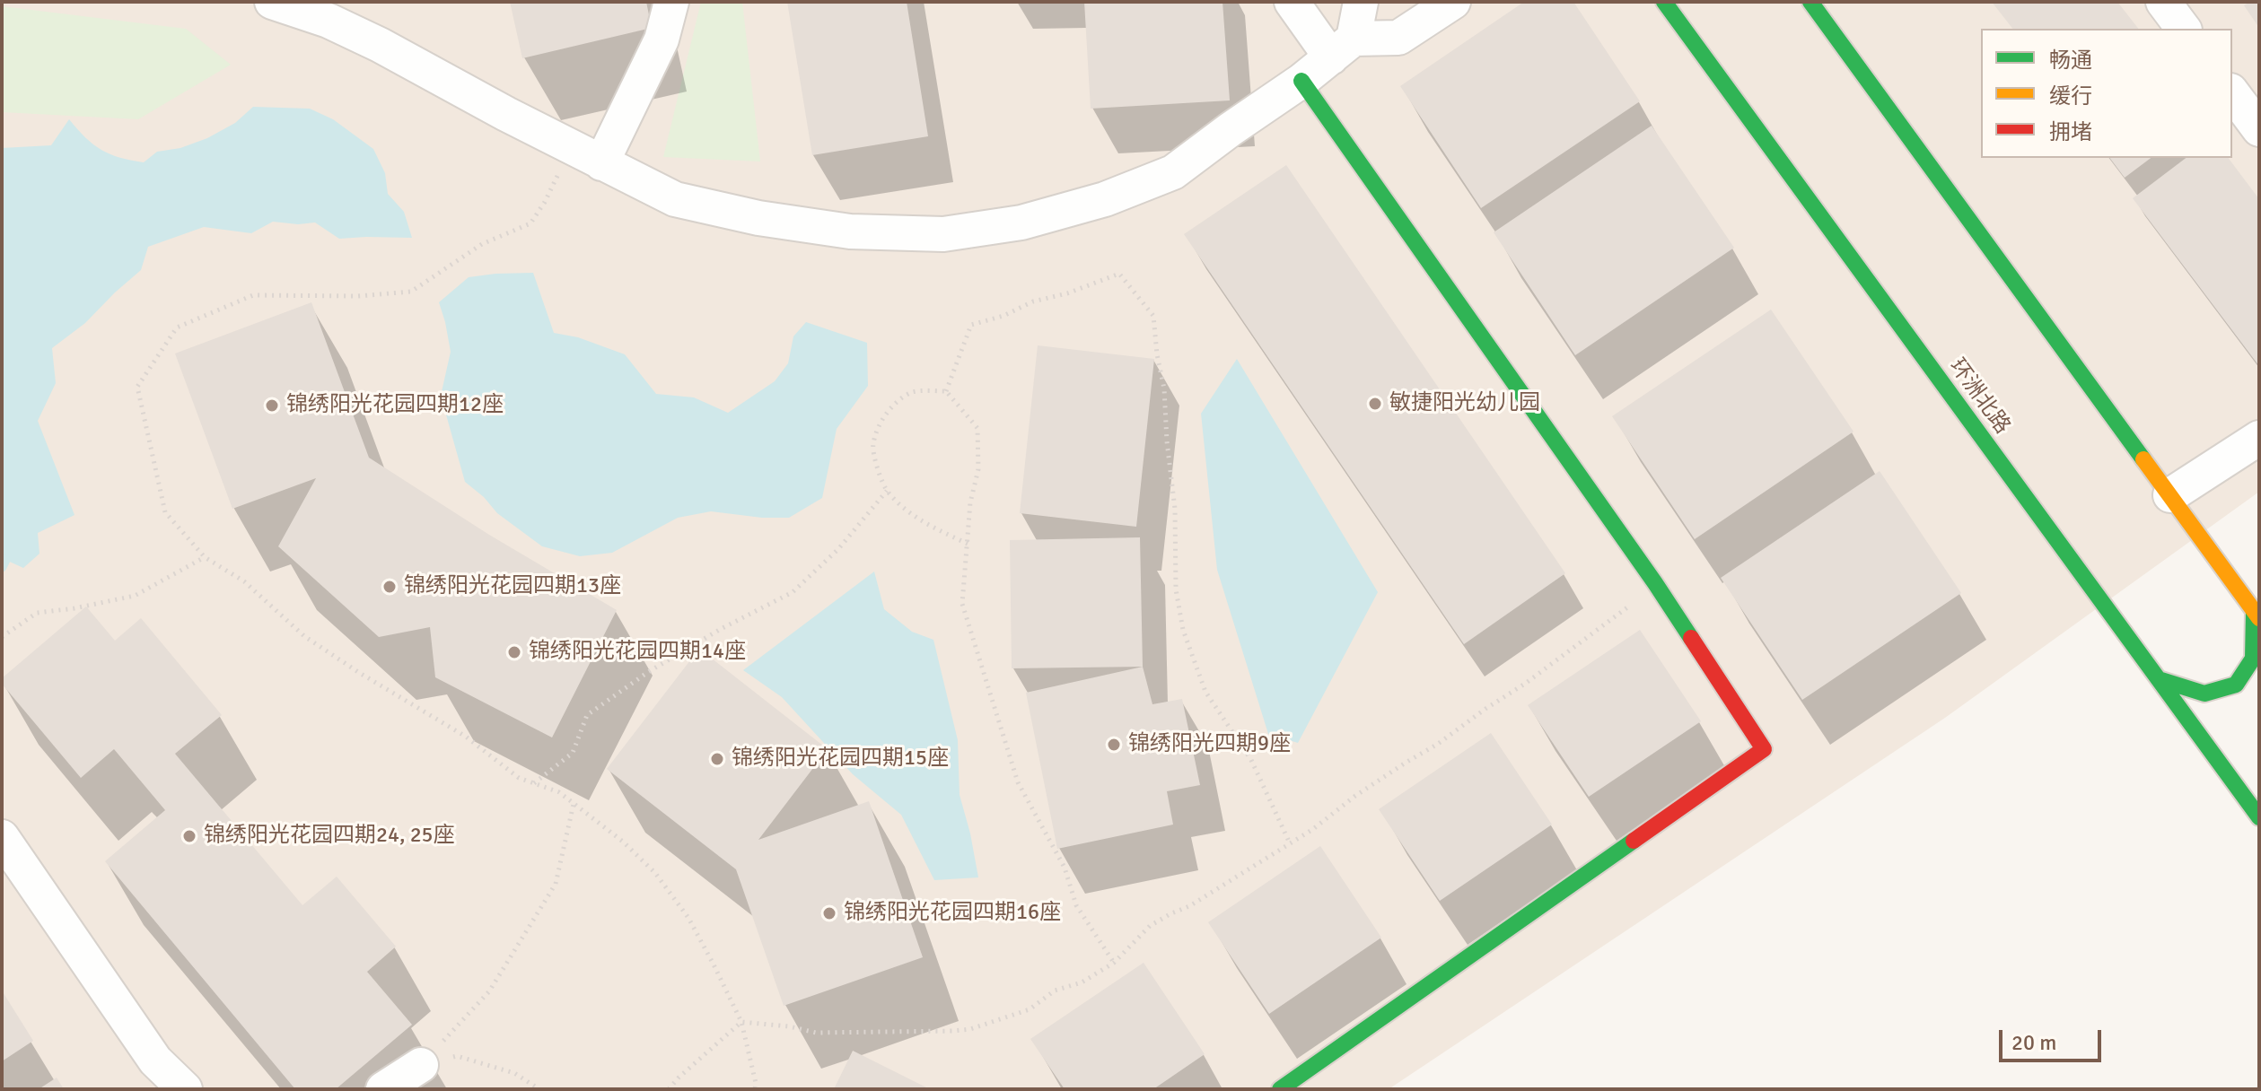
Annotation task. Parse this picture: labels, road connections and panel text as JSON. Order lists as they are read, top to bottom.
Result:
{
  "streets": {
    "main road": ["环洲北路"]
  },
  "places": [
    "敏捷阳光幼儿园",
    "锦绣阳光花园四期12座",
    "锦绣阳光花园四期13座",
    "锦绣阳光花园四期14座",
    "锦绣阳光四期9座",
    "锦绣阳光花园四期15座",
    "锦绣阳光花园四期24, 25座",
    "锦绣阳光花园四期16座"
  ],
  "legend": ["畅通", "缓行", "拥堵"],
  "scale_bar": "20 m"
}
